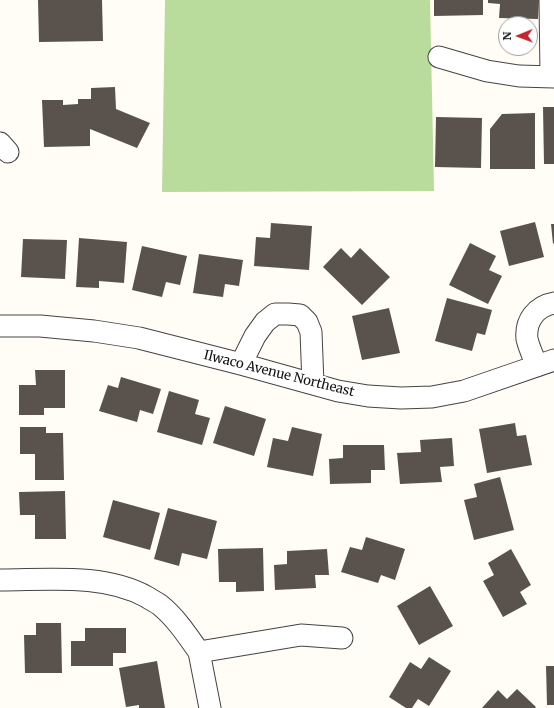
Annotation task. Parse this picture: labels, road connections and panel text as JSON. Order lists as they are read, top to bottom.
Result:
{
  "streets": {
    "street": ["Ilwaco Avenue Northeast"]
  },
  "north": "left"
}
